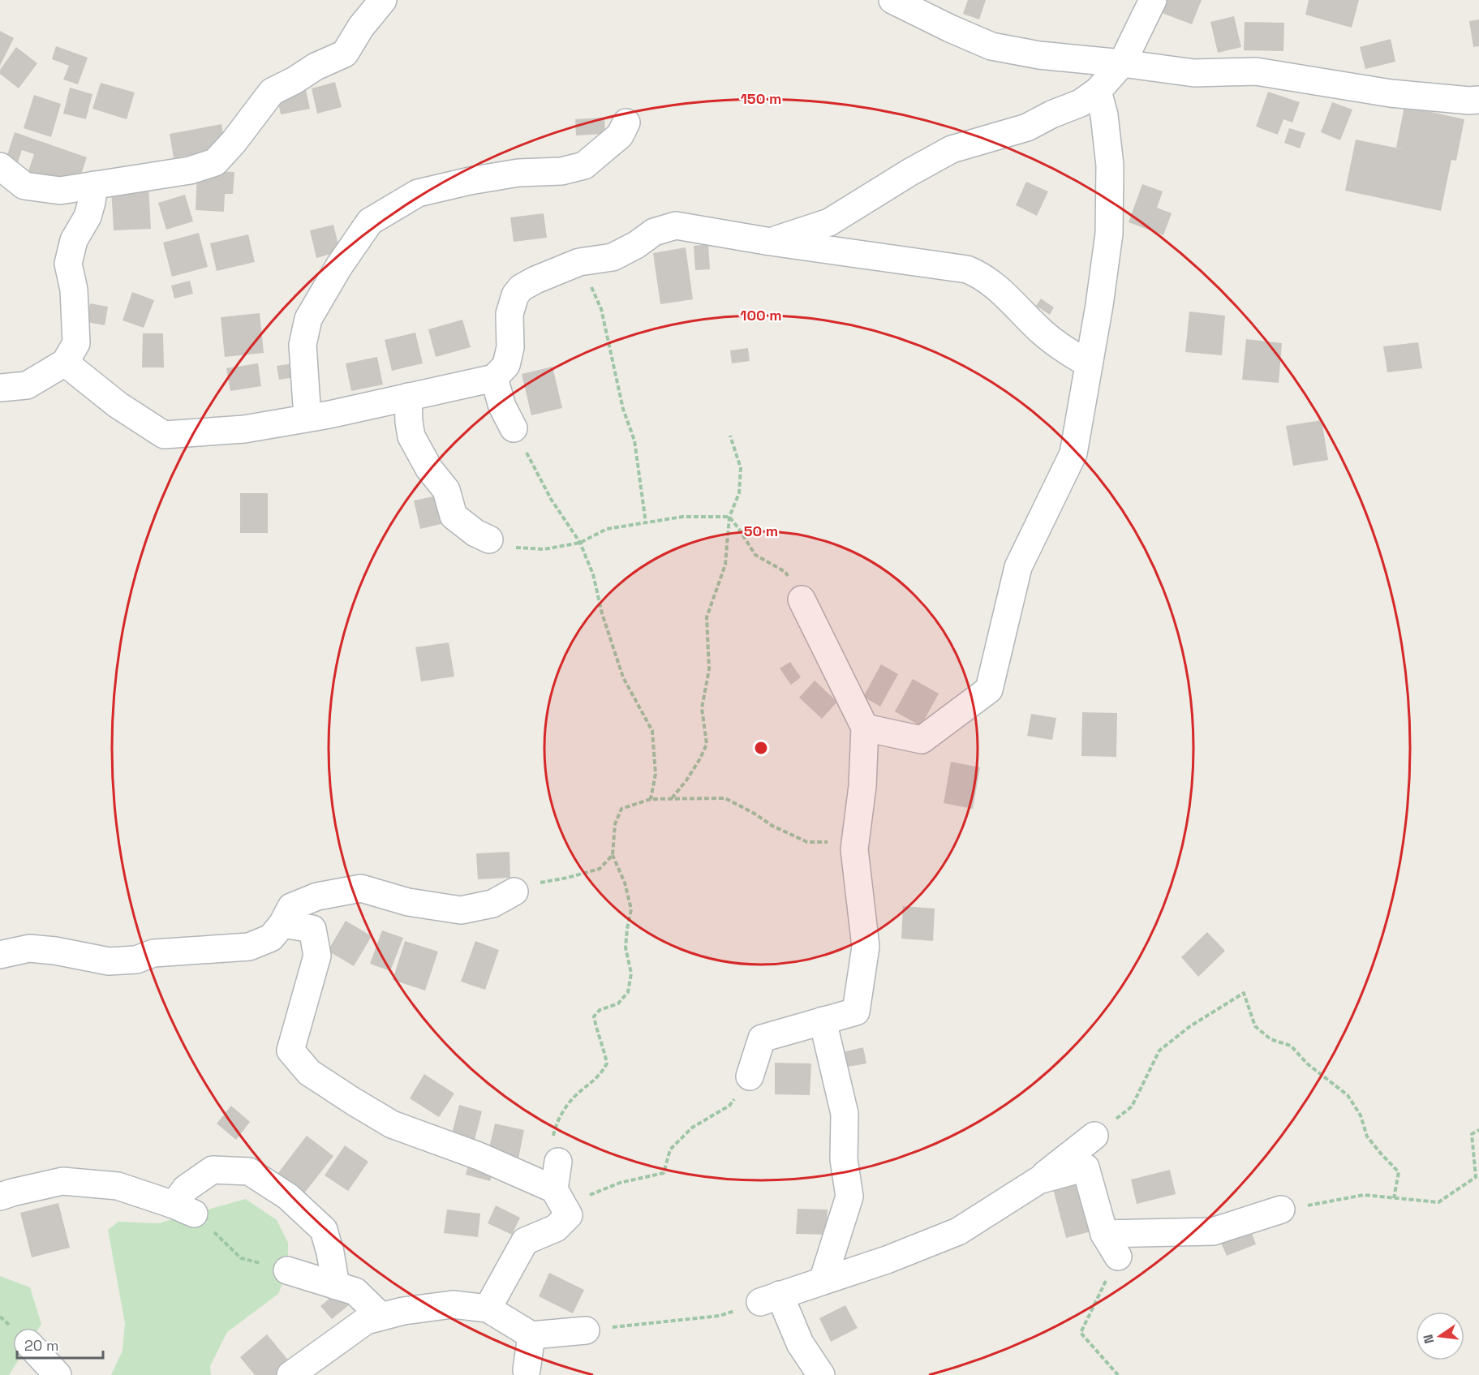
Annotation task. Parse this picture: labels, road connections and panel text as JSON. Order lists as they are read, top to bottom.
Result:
{
  "scale_bar": "20 m",
  "north": "left",
  "rings": ["150 m", "100 m", "50 m"]
}
